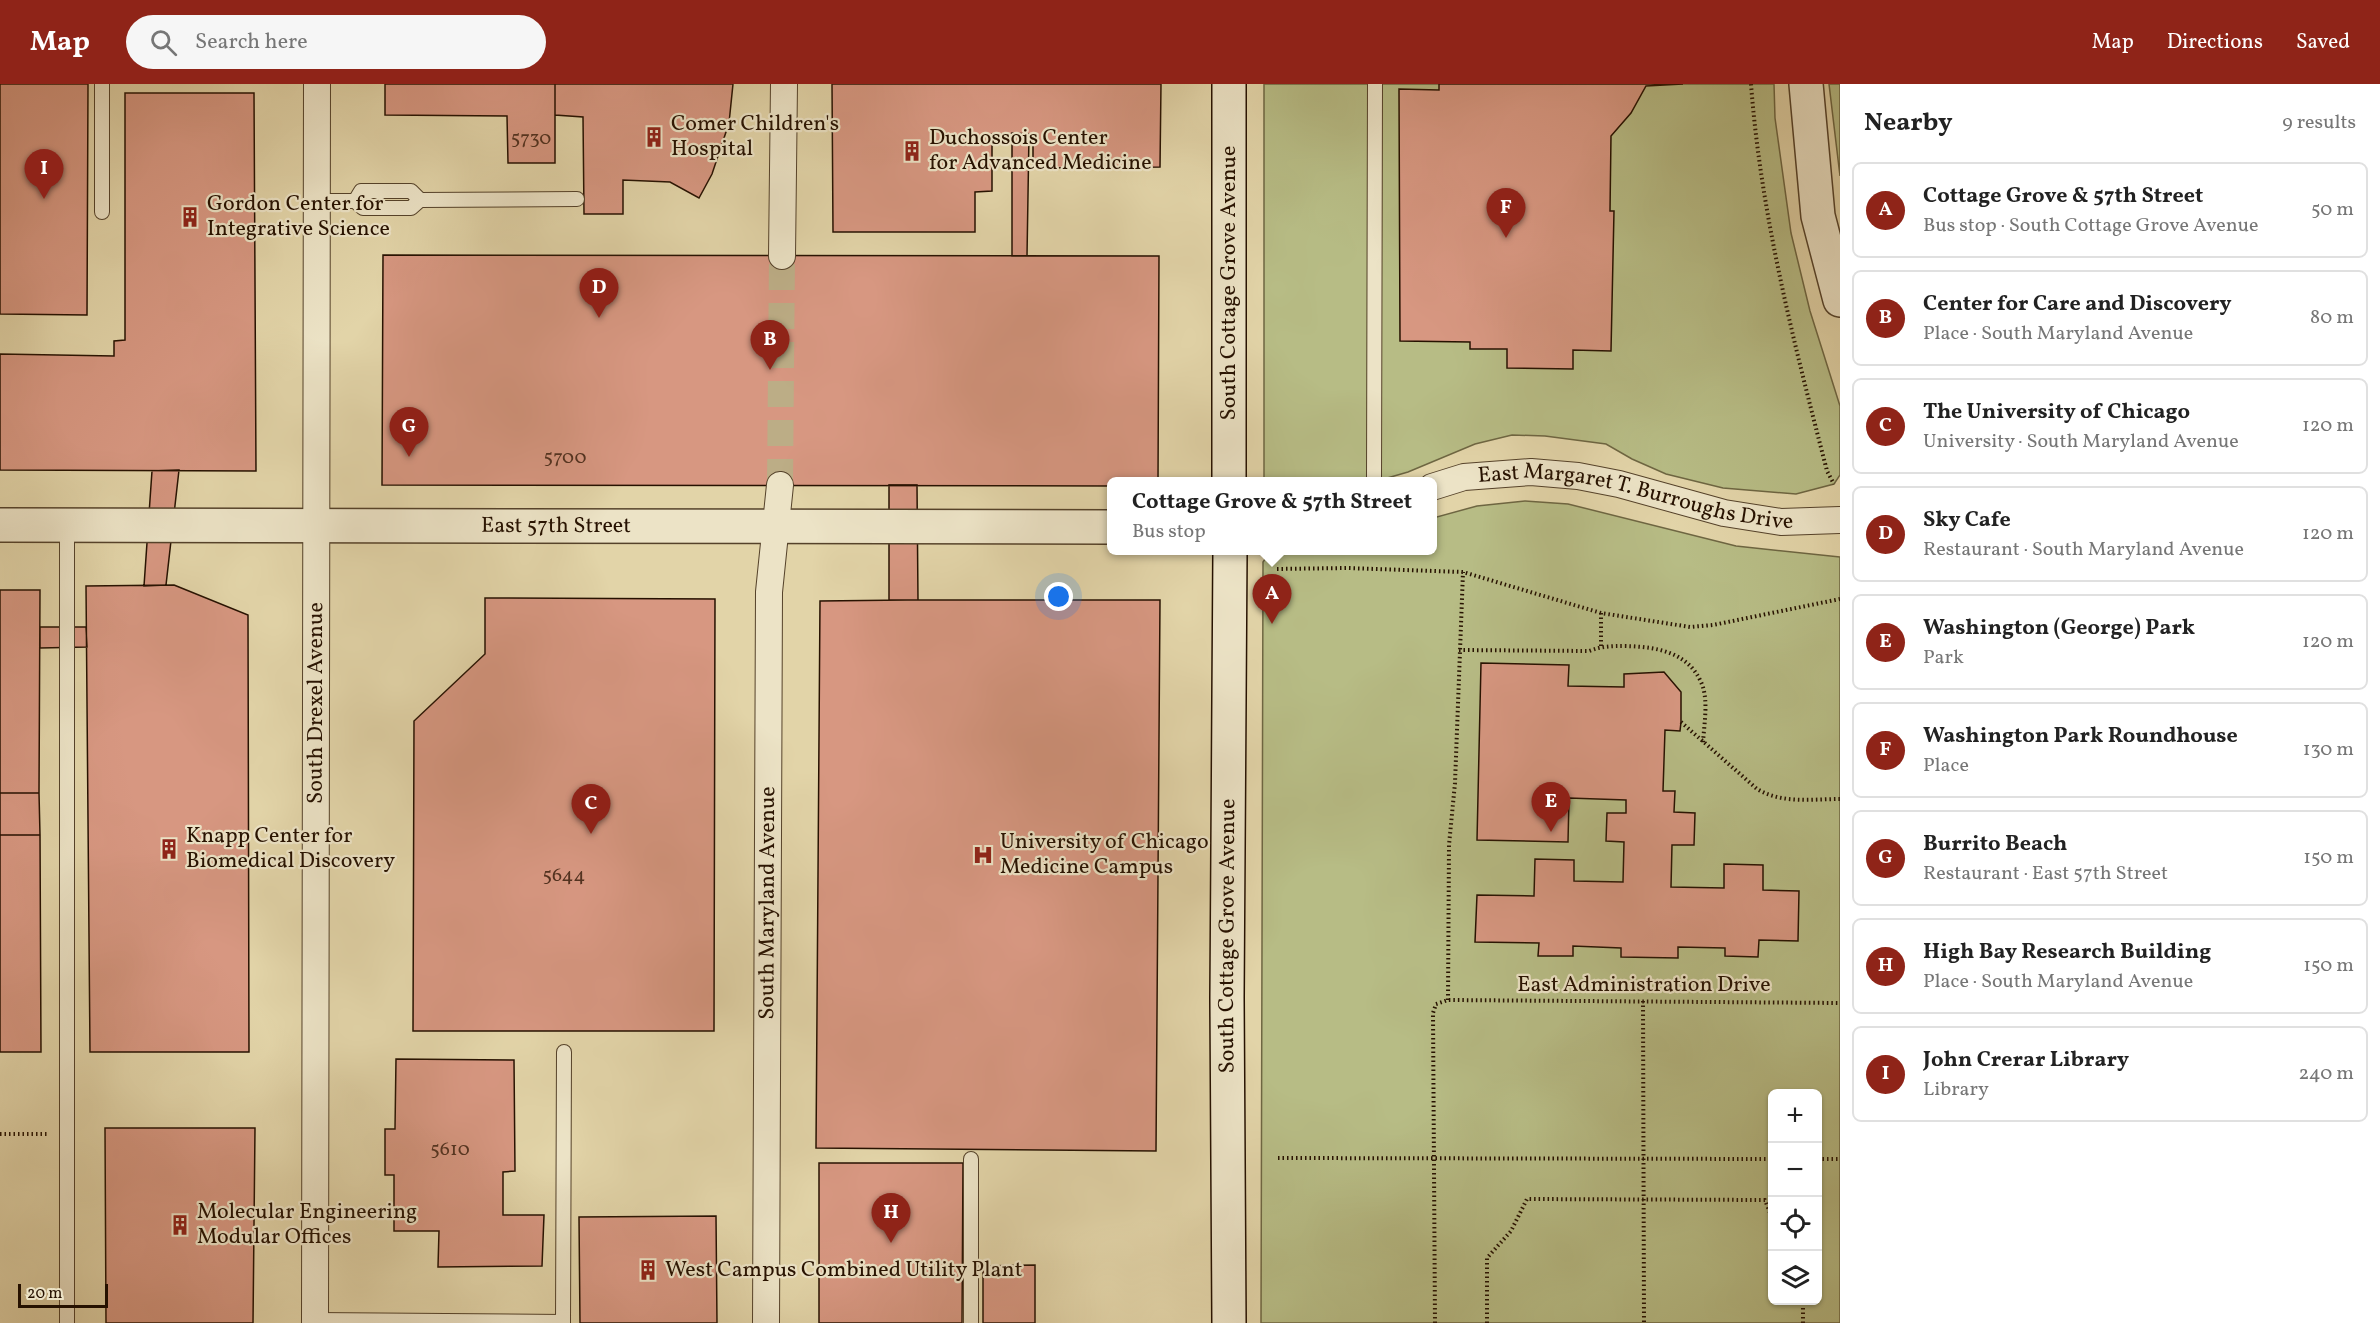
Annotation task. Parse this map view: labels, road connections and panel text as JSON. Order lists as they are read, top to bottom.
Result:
{
  "streets": {
    "street": [
      "South Cottage Grove Avenue",
      "East Margaret T. Burroughs Drive",
      "East 57th Street",
      "South Drexel Avenue",
      "South Maryland Avenue"
    ],
    "path": ["East Administration Drive"]
  },
  "crossings": [
    ["East 57th Street", "South Drexel Avenue"],
    ["East 57th Street", "South Maryland Avenue"]
  ],
  "places": {
    "building": [
      "Comer Children's Hospital",
      "Duchossois Center for Advanced Medicine",
      "Gordon Center for Integrative Science",
      "Knapp Center for Biomedical Discovery",
      "Molecular Engineering Modular Offices",
      "West Campus Combined Utility Plant"
    ],
    "hospital": ["University of Chicago Medicine Campus"]
  },
  "house_numbers": [
    "5730",
    "5700",
    "5644",
    "5610"
  ],
  "scale_bar": "20 m",
  "page": {
    "header": "Map",
    "search": "Search here",
    "nav": ["Map", "Directions", "Saved"],
    "heading": ["Nearby", "9 results"],
    "pins": [
      "I",
      "F",
      "D",
      "B",
      "G",
      "A",
      "E",
      "C",
      "H"
    ],
    "list": [
      {
        "mark": "A",
        "name": "Cottage Grove & 57th Street",
        "note": "Bus stop · South Cottage Grove Avenue",
        "value": "50 m"
      },
      {
        "mark": "B",
        "name": "Center for Care and Discovery",
        "note": "Place · South Maryland Avenue",
        "value": "80 m"
      },
      {
        "mark": "C",
        "name": "The University of Chicago",
        "note": "University · South Maryland Avenue",
        "value": "120 m"
      },
      {
        "mark": "D",
        "name": "Sky Cafe",
        "note": "Restaurant · South Maryland Avenue",
        "value": "120 m"
      },
      {
        "mark": "E",
        "name": "Washington (George) Park",
        "note": "Park",
        "value": "120 m"
      },
      {
        "mark": "F",
        "name": "Washington Park Roundhouse",
        "note": "Place",
        "value": "130 m"
      },
      {
        "mark": "G",
        "name": "Burrito Beach",
        "note": "Restaurant · East 57th Street",
        "value": "150 m"
      },
      {
        "mark": "H",
        "name": "High Bay Research Building",
        "note": "Place · South Maryland Avenue",
        "value": "150 m"
      },
      {
        "mark": "I",
        "name": "John Crerar Library",
        "note": "Library",
        "value": "240 m"
      }
    ],
    "popup": ["Cottage Grove & 57th Street", "Bus stop"],
    "map_buttons": ["+", "−"],
    "scale": "20 m"
  }
}
